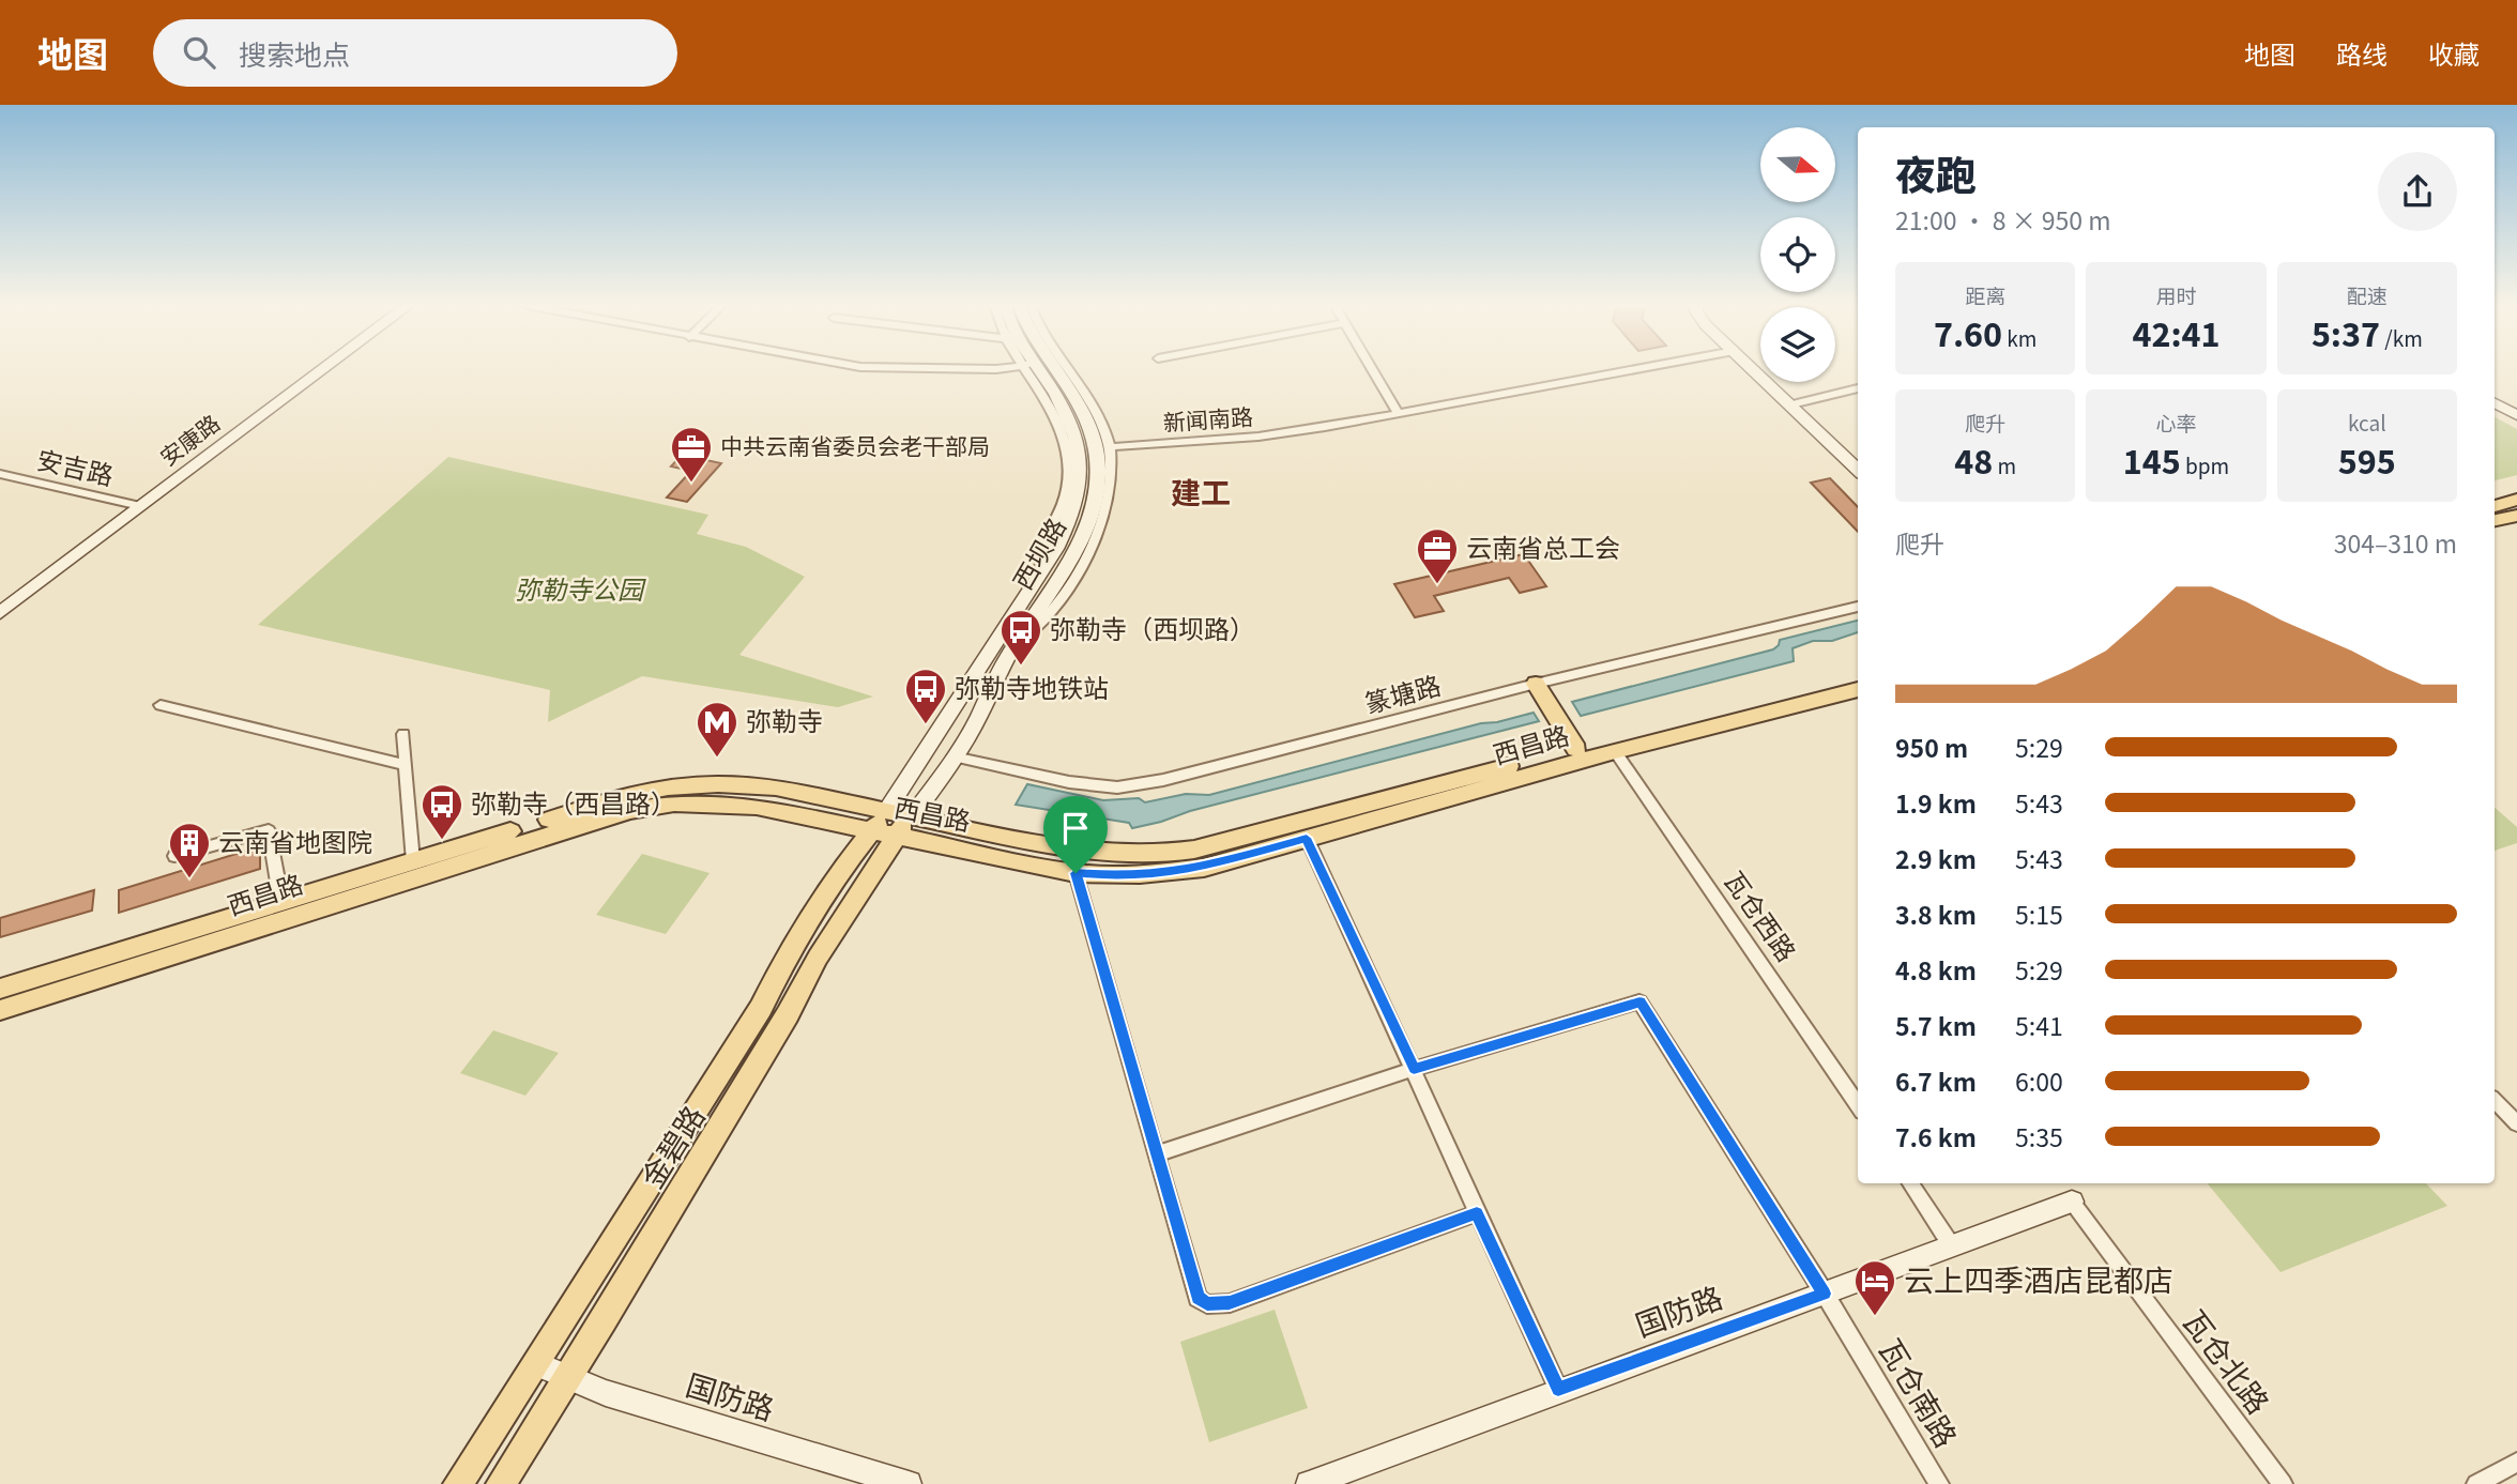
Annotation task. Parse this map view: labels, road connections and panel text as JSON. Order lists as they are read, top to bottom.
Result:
{
  "streets": {
    "main road": ["西昌路", "金碧路"],
    "street": [
      "新闻南路",
      "安康路",
      "安吉路",
      "西坝路",
      "篆塘路",
      "瓦仓西路",
      "国防路",
      "瓦仓北路",
      "瓦仓南路"
    ]
  },
  "crossings": [
    ["安康路", "安吉路"],
    ["西坝路", "篆塘路"],
    ["西坝路", "西昌路"],
    ["西坝路", "金碧路"],
    ["西昌路", "瓦仓西路"],
    ["西昌路", "金碧路"],
    ["金碧路", "国防路"],
    ["国防路", "瓦仓北路"],
    ["国防路", "瓦仓南路"]
  ],
  "districts": ["建工"],
  "parks": ["弥勒寺公园"],
  "places": {
    "office": ["中共云南省委员会老干部局", "云南省总工会"],
    "bus stop": ["弥勒寺（西坝路）", "弥勒寺地铁站", "弥勒寺（西昌路）"],
    "metro station": ["弥勒寺"],
    "building": ["云南省地图院"],
    "hotel": ["云上四季酒店昆都店"]
  },
  "north": "right",
  "page": {
    "header": "地图",
    "search": "搜索地点",
    "nav": ["地图", "路线", "收藏"],
    "heading": ["夜跑", "21:00 · 8 × 950 m"],
    "stats": [
      ["距离", "7.60 km"],
      ["用时", "42:41"],
      ["配速", "5:37 /km"],
      ["爬升", "48 m"],
      ["心率", "145 bpm"],
      ["kcal", "595"]
    ],
    "chart": ["爬升", "304–310 m"],
    "list": [
      {
        "name": "950 m",
        "note": "5:29"
      },
      {
        "name": "1.9 km",
        "note": "5:43"
      },
      {
        "name": "2.9 km",
        "note": "5:43"
      },
      {
        "name": "3.8 km",
        "note": "5:15"
      },
      {
        "name": "4.8 km",
        "note": "5:29"
      },
      {
        "name": "5.7 km",
        "note": "5:41"
      },
      {
        "name": "6.7 km",
        "note": "6:00"
      },
      {
        "name": "7.6 km",
        "note": "5:35"
      }
    ]
  }
}
